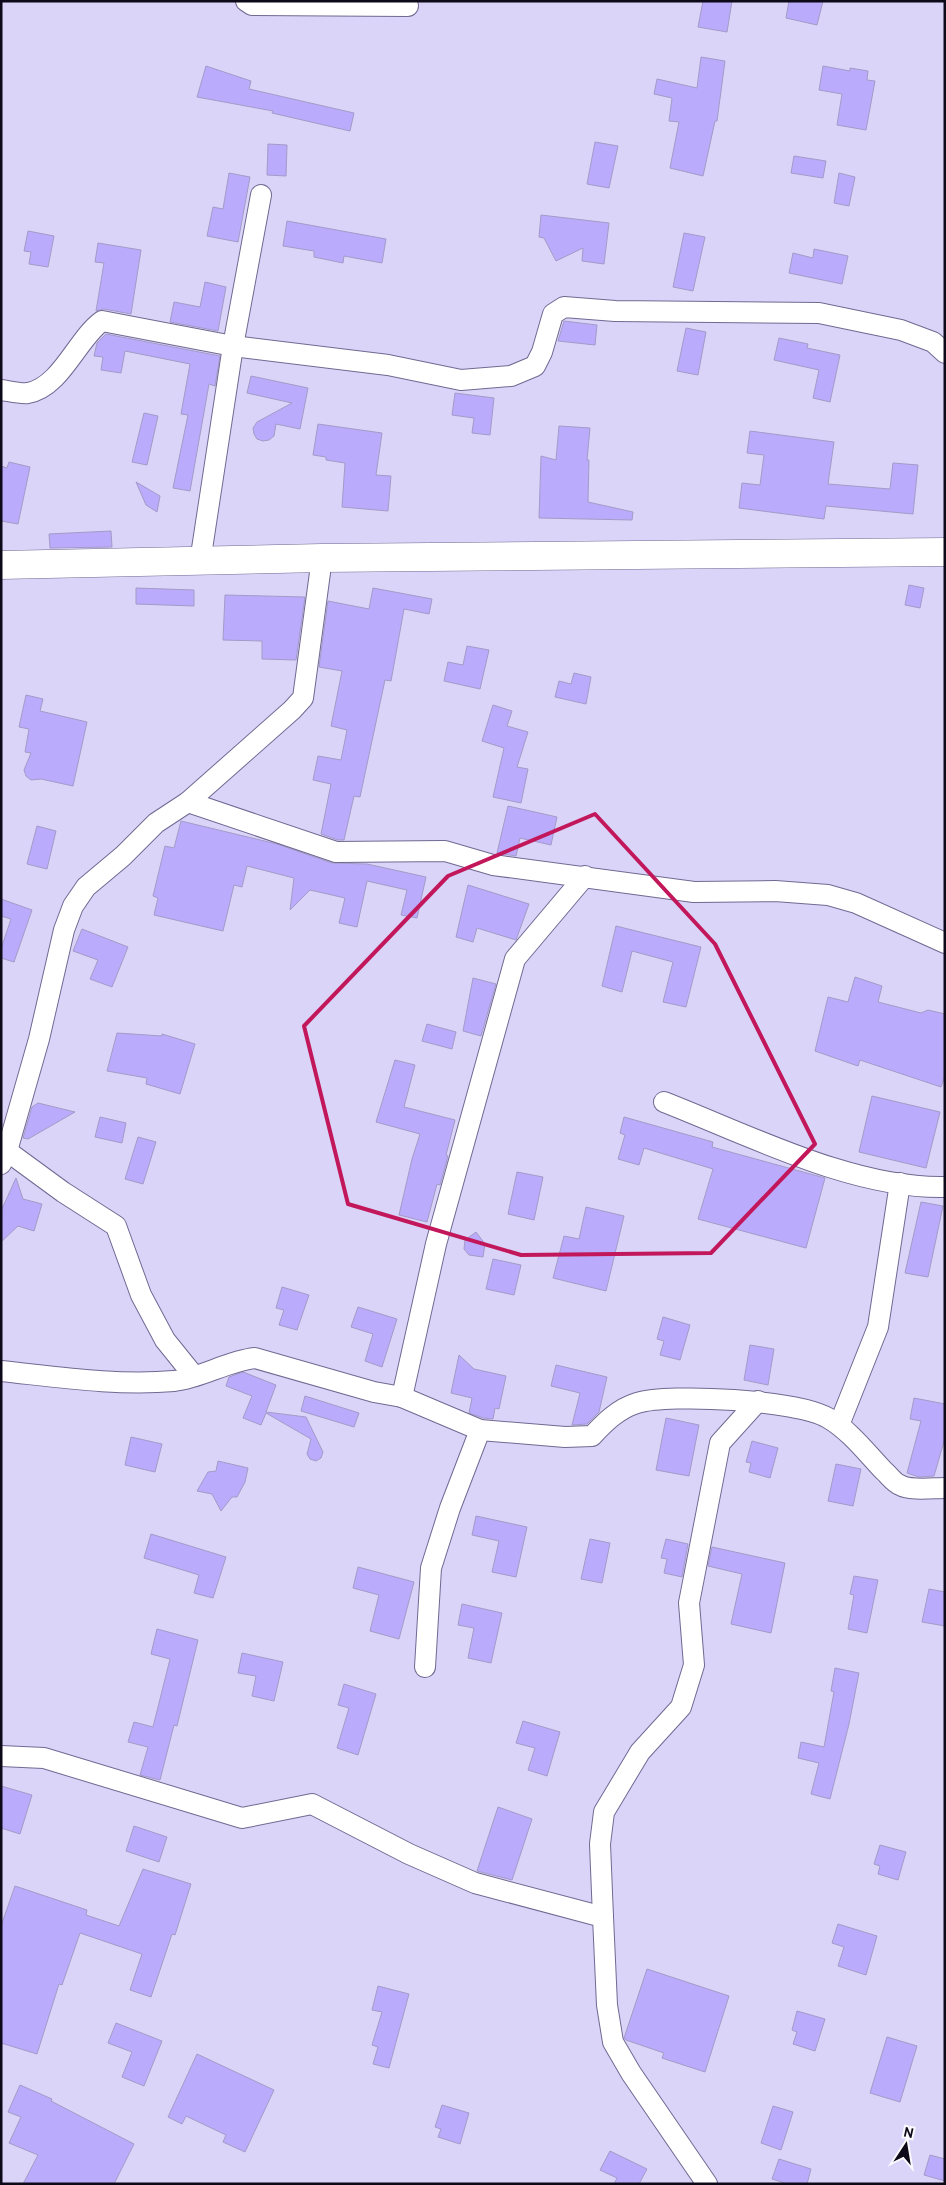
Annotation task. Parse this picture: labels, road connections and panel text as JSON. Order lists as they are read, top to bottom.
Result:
{
  "north": "top"
}
